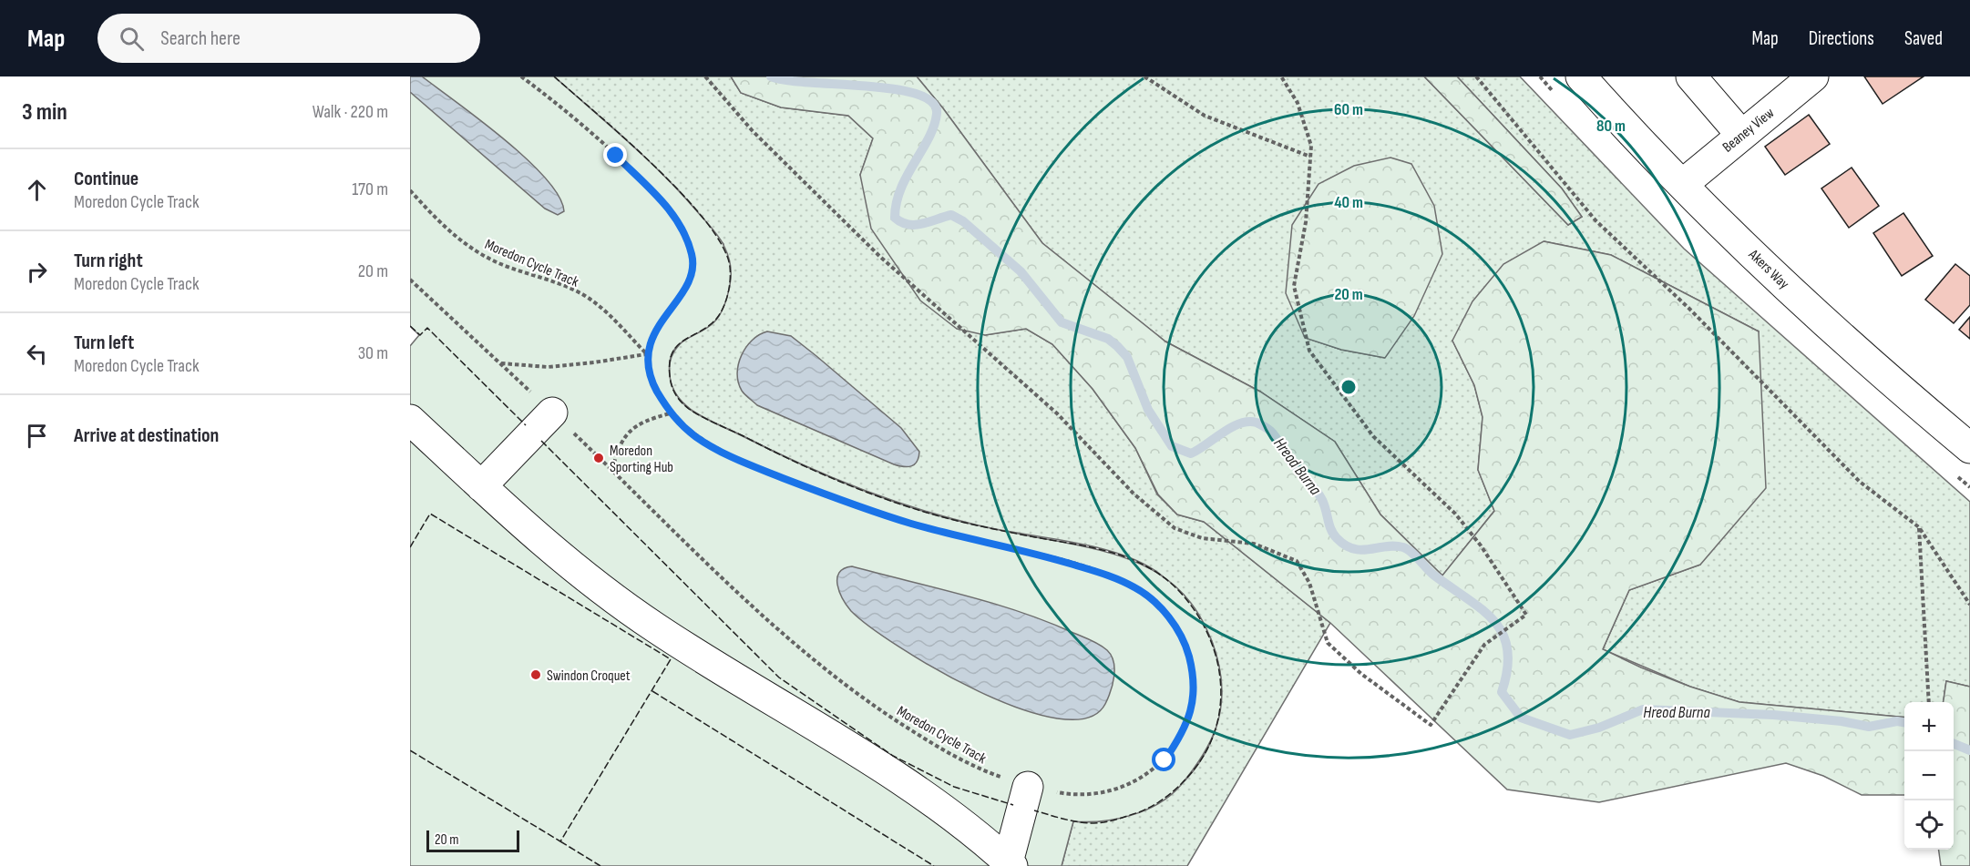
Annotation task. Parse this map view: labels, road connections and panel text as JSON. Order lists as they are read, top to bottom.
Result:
{
  "streets": {
    "main road": ["Beaney View", "Akers Way"],
    "path": ["Moredon Cycle Track"]
  },
  "crossings": [
    ["Beaney View", "Akers Way"]
  ],
  "water": ["Hreod Burna"],
  "places": ["Moredon Sporting Hub", "Swindon Croquet"],
  "scale_bar": "20 m",
  "page": {
    "header": "Map",
    "search": "Search here",
    "nav": ["Map", "Directions", "Saved"],
    "heading": ["3 min", "Walk · 220 m"],
    "list": [
      ["Continue", "Moredon Cycle Track", "170 m"],
      ["Turn right", "Moredon Cycle Track", "20 m"],
      ["Turn left", "Moredon Cycle Track", "30 m"],
      "Arrive at destination"
    ],
    "map_buttons": ["+", "−"],
    "scale": "20 m"
  },
  "rings": [
    "60 m",
    "80 m",
    "40 m",
    "20 m"
  ]
}
